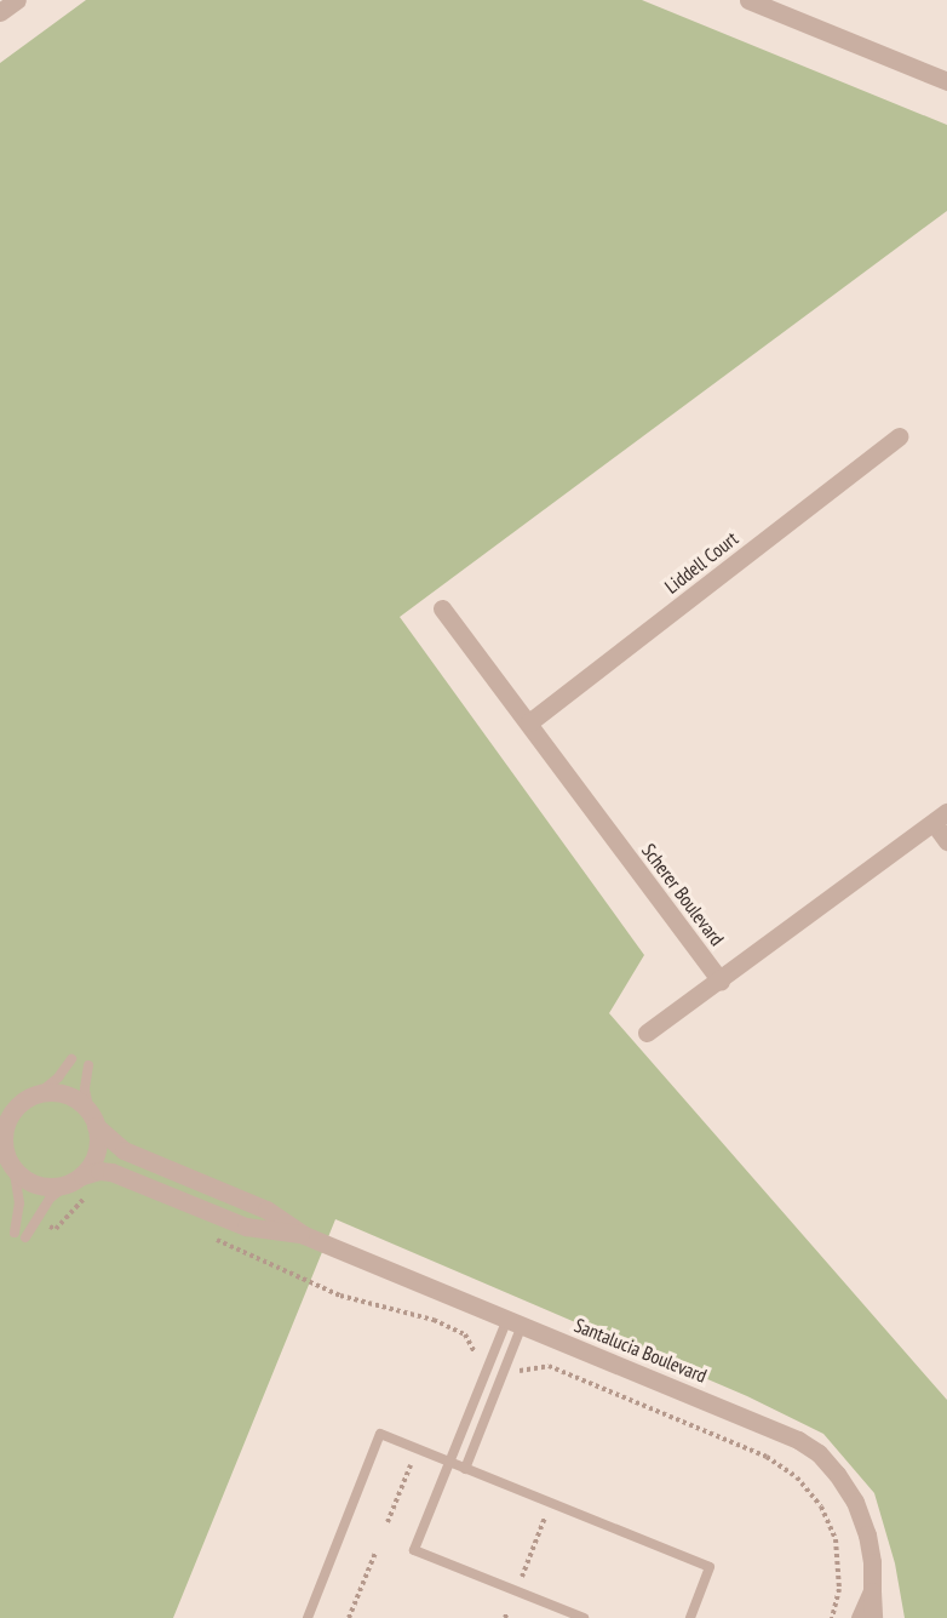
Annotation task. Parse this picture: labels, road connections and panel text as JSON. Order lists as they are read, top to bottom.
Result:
{
  "streets": {
    "street": ["Liddell Court", "Scherer Boulevard", "Santalucia Boulevard"]
  },
  "crossings": [
    ["Liddell Court", "Scherer Boulevard"]
  ]
}
